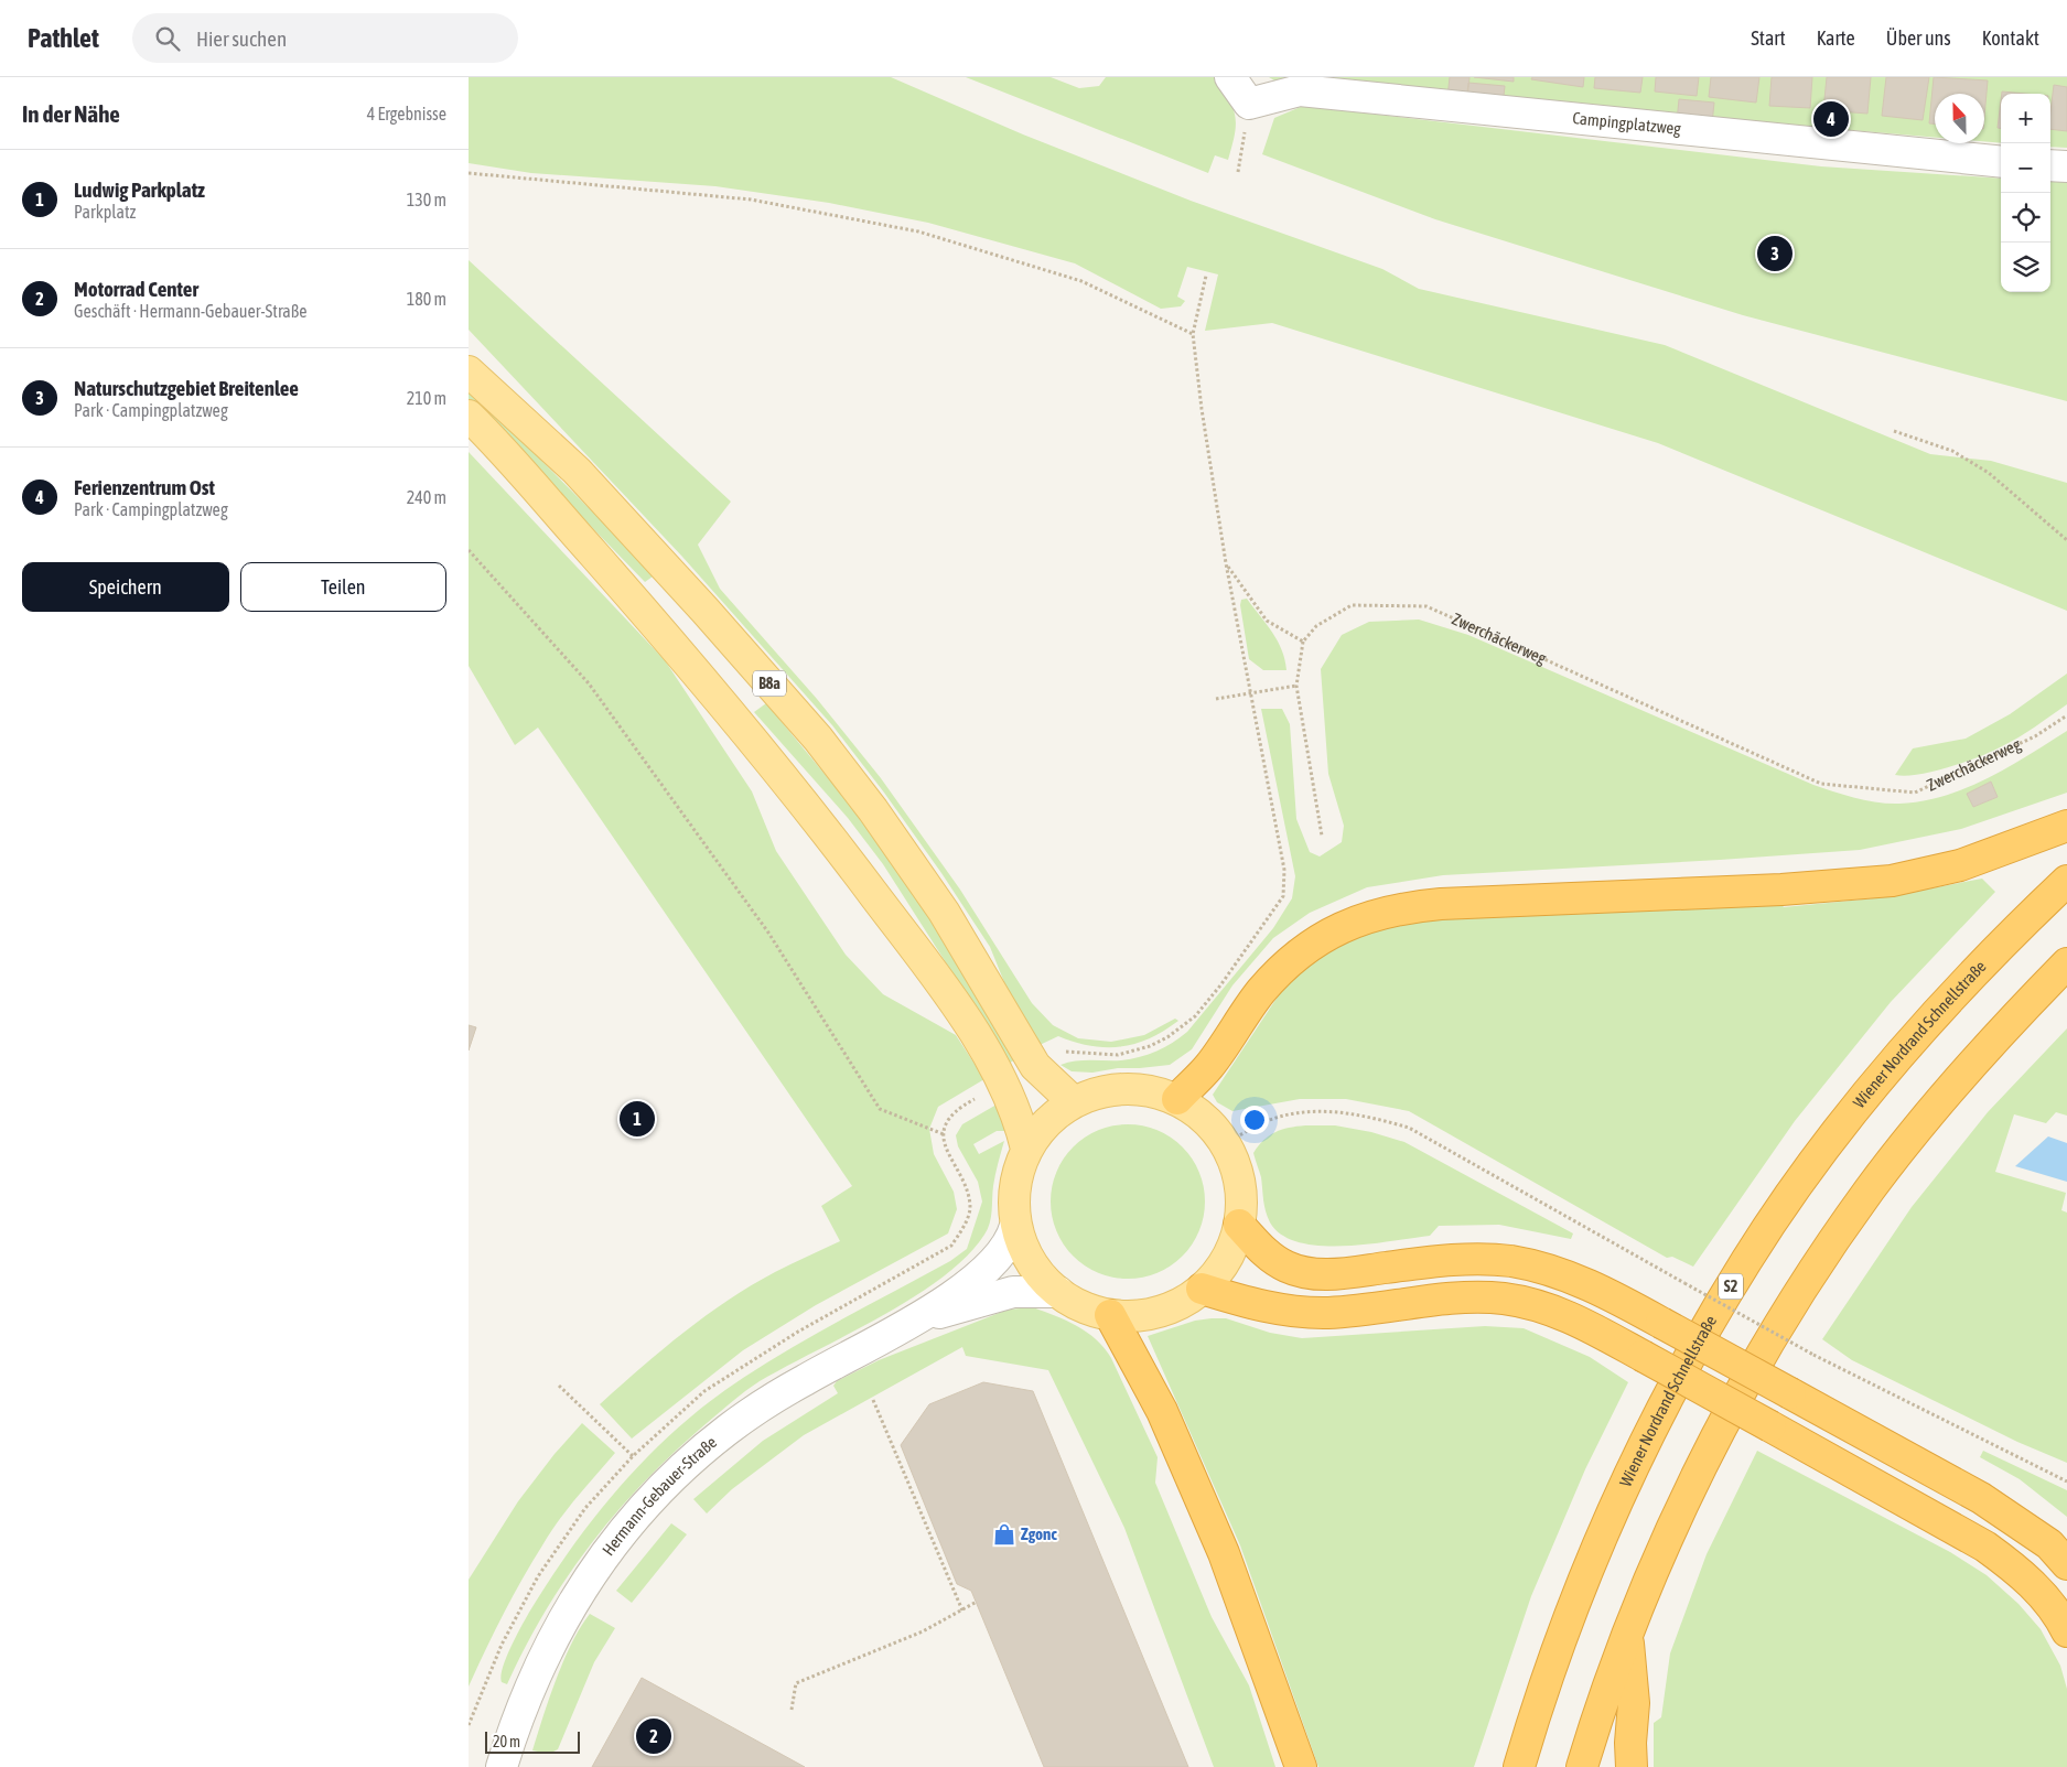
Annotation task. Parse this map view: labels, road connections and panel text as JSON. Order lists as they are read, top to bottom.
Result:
{
  "streets": {
    "highway": ["Wiener Nordrand Schnellstraße", "S2"],
    "main road": ["B8a"],
    "street": ["Campingplatzweg", "Hermann-Gebauer-Straße"],
    "path": ["Zwerchäckerweg"]
  },
  "places": {
    "shop": ["Zgonc"]
  },
  "scale_bar": "20 m",
  "north": "top",
  "page": {
    "header": "Pathlet",
    "search": "Hier suchen",
    "nav": [
      "Start",
      "Karte",
      "Über uns",
      "Kontakt"
    ],
    "heading": ["In der Nähe", "4 Ergebnisse"],
    "map_buttons": ["+", "−"],
    "pins": [
      "4",
      "3",
      "1",
      "2"
    ],
    "list": [
      {
        "mark": "1",
        "name": "Ludwig Parkplatz",
        "note": "Parkplatz",
        "value": "130 m"
      },
      {
        "mark": "2",
        "name": "Motorrad Center",
        "note": "Geschäft · Hermann-Gebauer-Straße",
        "value": "180 m"
      },
      {
        "mark": "3",
        "name": "Naturschutzgebiet Breitenlee",
        "note": "Park · Campingplatzweg",
        "value": "210 m"
      },
      {
        "mark": "4",
        "name": "Ferienzentrum Ost",
        "note": "Park · Campingplatzweg",
        "value": "240 m"
      }
    ],
    "buttons": ["Speichern", "Teilen"],
    "scale": "20 m"
  }
}
